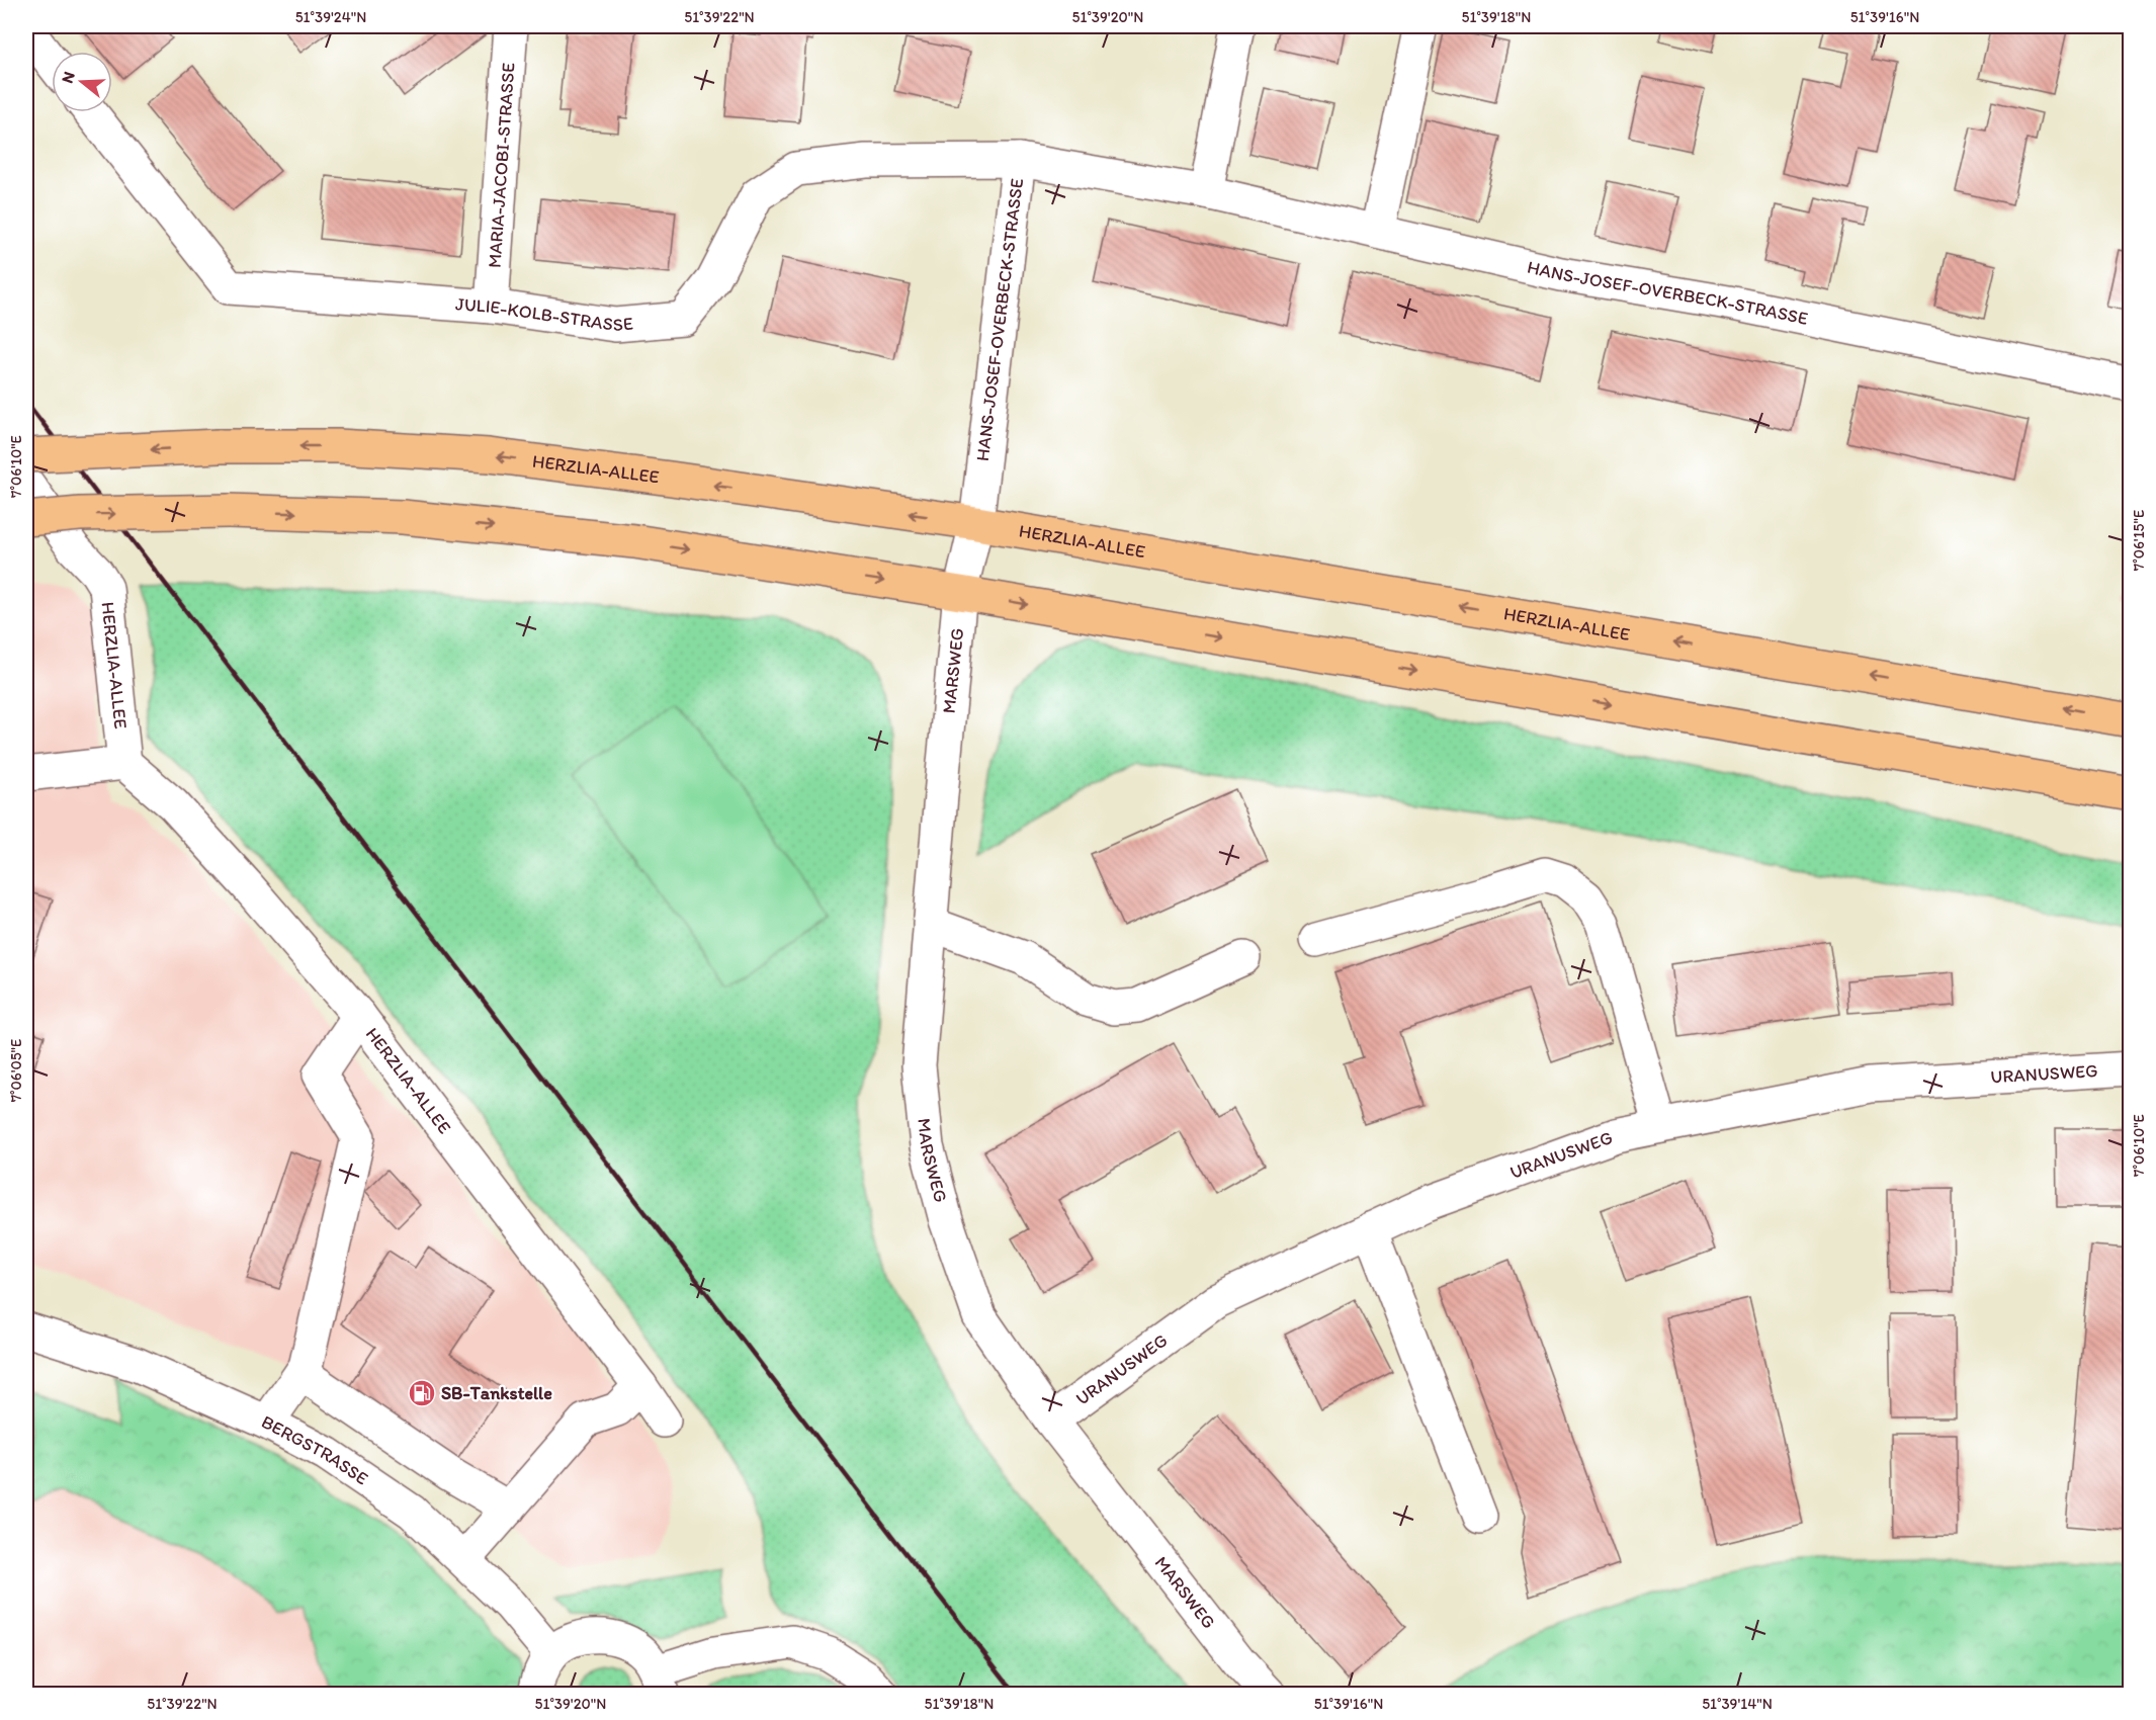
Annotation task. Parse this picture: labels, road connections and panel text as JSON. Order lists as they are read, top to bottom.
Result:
{
  "streets": {
    "main road": ["HERZLIA-ALLEE"],
    "street": [
      "MARIA-JACOBI-STRASSE",
      "HANS-JOSEF-OVERBECK-STRASSE",
      "JULIE-KOLB-STRASSE",
      "MARSWEG",
      "URANUSWEG",
      "BERGSTRASSE"
    ]
  },
  "crossings": [
    ["MARIA-JACOBI-STRASSE", "JULIE-KOLB-STRASSE"],
    ["HANS-JOSEF-OVERBECK-STRASSE", "JULIE-KOLB-STRASSE"],
    ["HANS-JOSEF-OVERBECK-STRASSE", "HERZLIA-ALLEE"],
    ["HANS-JOSEF-OVERBECK-STRASSE", "MARSWEG"],
    ["HERZLIA-ALLEE", "MARSWEG"],
    ["MARSWEG", "URANUSWEG"]
  ],
  "places": {
    "fuel station": ["SB-Tankstelle"]
  },
  "north": "left",
  "coordinates": [
    "51°39'24\"N",
    "51°39'22\"N",
    "51°39'20\"N",
    "51°39'18\"N",
    "51°39'16\"N",
    "7°06'10\"E",
    "7°06'15\"E",
    "7°06'05\"E",
    "51°39'14\"N"
  ]
}
